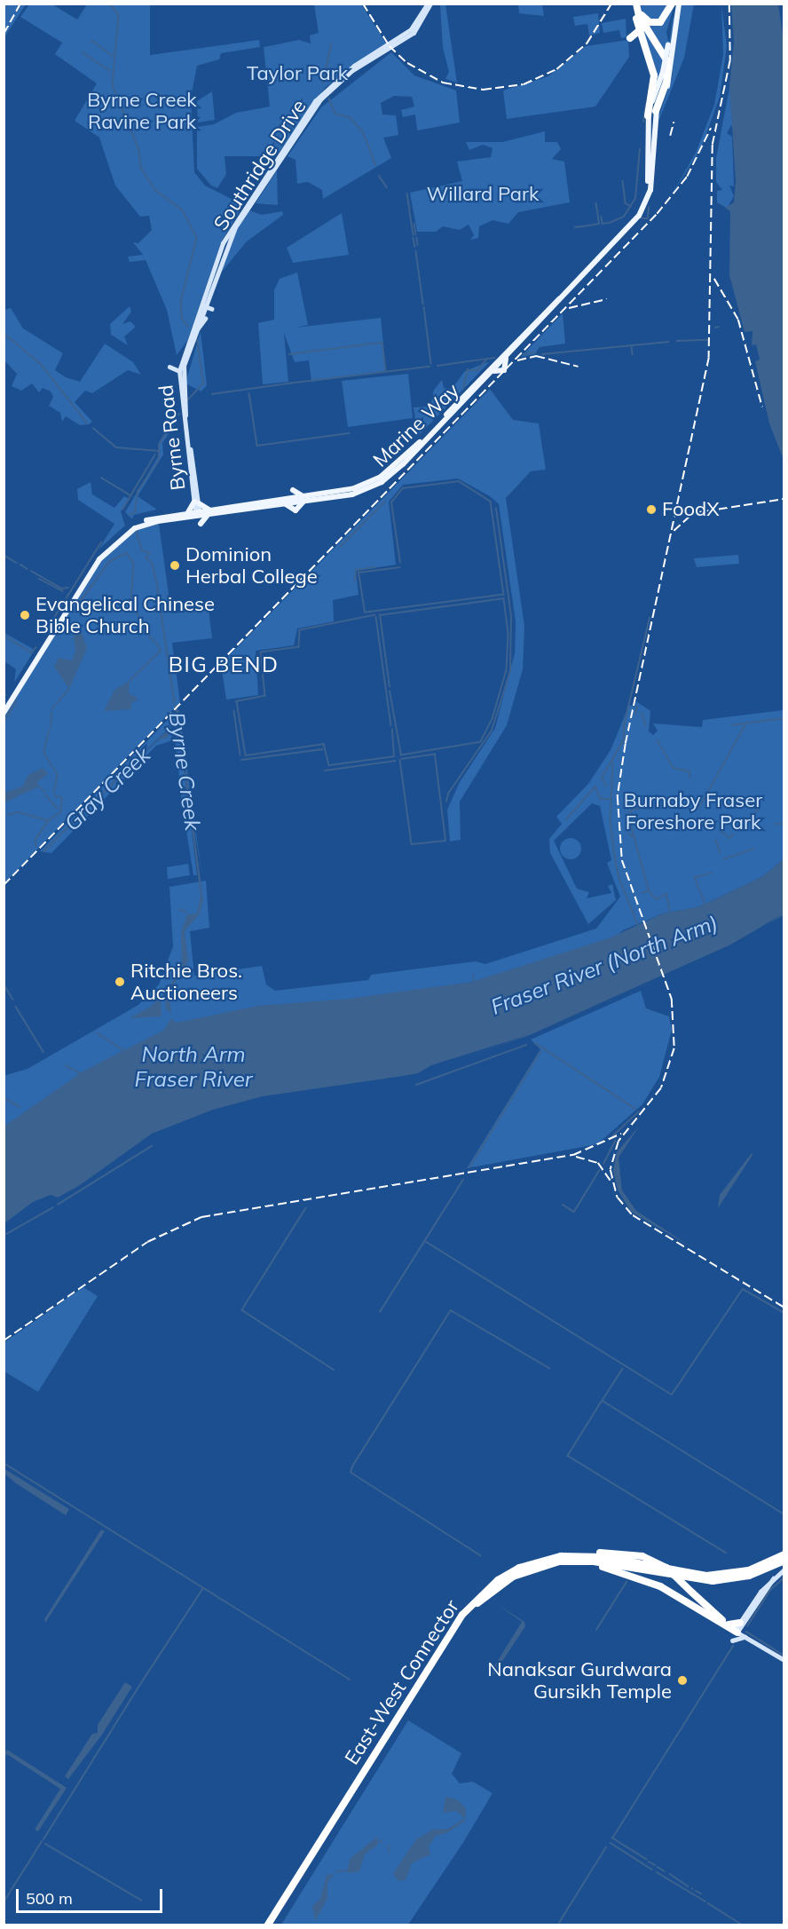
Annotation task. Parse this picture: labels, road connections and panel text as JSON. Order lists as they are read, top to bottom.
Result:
{
  "streets": {
    "highway": ["East-West Connector"],
    "main road": ["Southridge Drive", "Marine Way", "Byrne Road"]
  },
  "crossings": [
    ["Southridge Drive", "Byrne Road"],
    ["Marine Way", "Byrne Road"]
  ],
  "districts": ["BIG BEND"],
  "water": [
    "Byrne Creek",
    "Gray Creek",
    "Fraser River (North Arm)",
    "North Arm Fraser River"
  ],
  "parks": [
    "Taylor Park",
    "Byrne Creek Ravine Park",
    "Willard Park",
    "Burnaby Fraser Foreshore Park"
  ],
  "places": [
    "FoodX",
    "Dominion Herbal College",
    "Evangelical Chinese Bible Church",
    "Ritchie Bros. Auctioneers",
    "Nanaksar Gurdwara Gursikh Temple"
  ],
  "scale_bar": "500 m"
}
